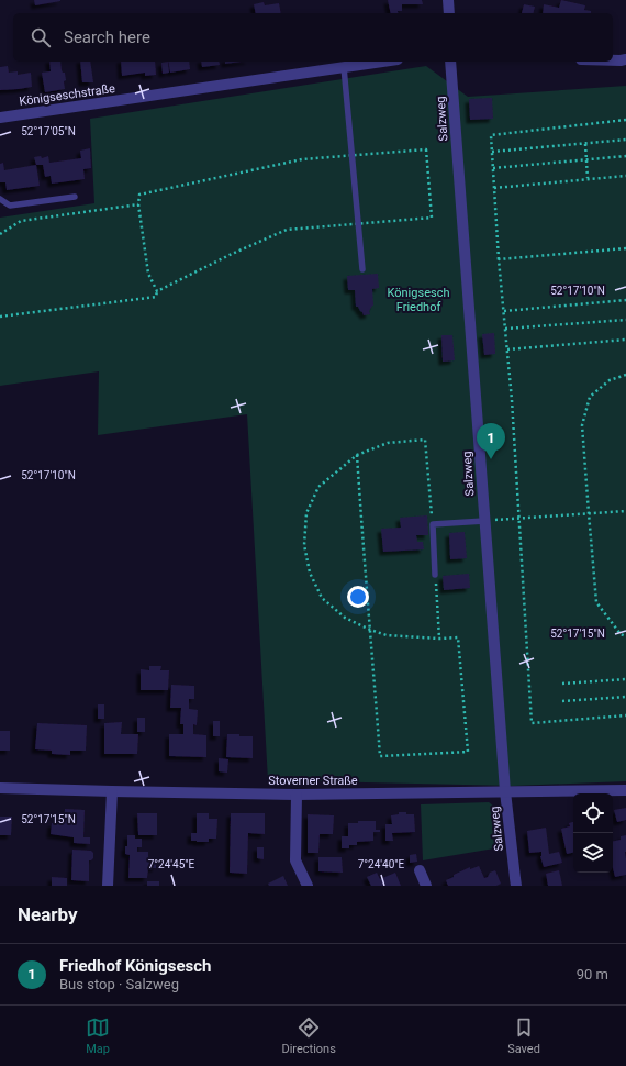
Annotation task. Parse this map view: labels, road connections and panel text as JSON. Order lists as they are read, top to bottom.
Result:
{
  "streets": {
    "street": ["Königseschstraße", "Salzweg", "Stoverner Straße"]
  },
  "crossings": [
    ["Salzweg", "Stoverner Straße"]
  ],
  "parks": ["Königsesch Friedhof"],
  "page": {
    "search": "Search here",
    "pins": "1",
    "heading": "Nearby",
    "list": [
      {
        "mark": "1",
        "name": "Friedhof Königsesch",
        "note": "Bus stop · Salzweg",
        "value": "90 m"
      }
    ],
    "nav": ["Map", "Directions", "Saved"]
  },
  "coordinates": [
    "52°17'05\"N",
    "52°17'10\"N",
    "52°17'15\"N",
    "7°24'45\"E",
    "7°24'40\"E"
  ]
}
